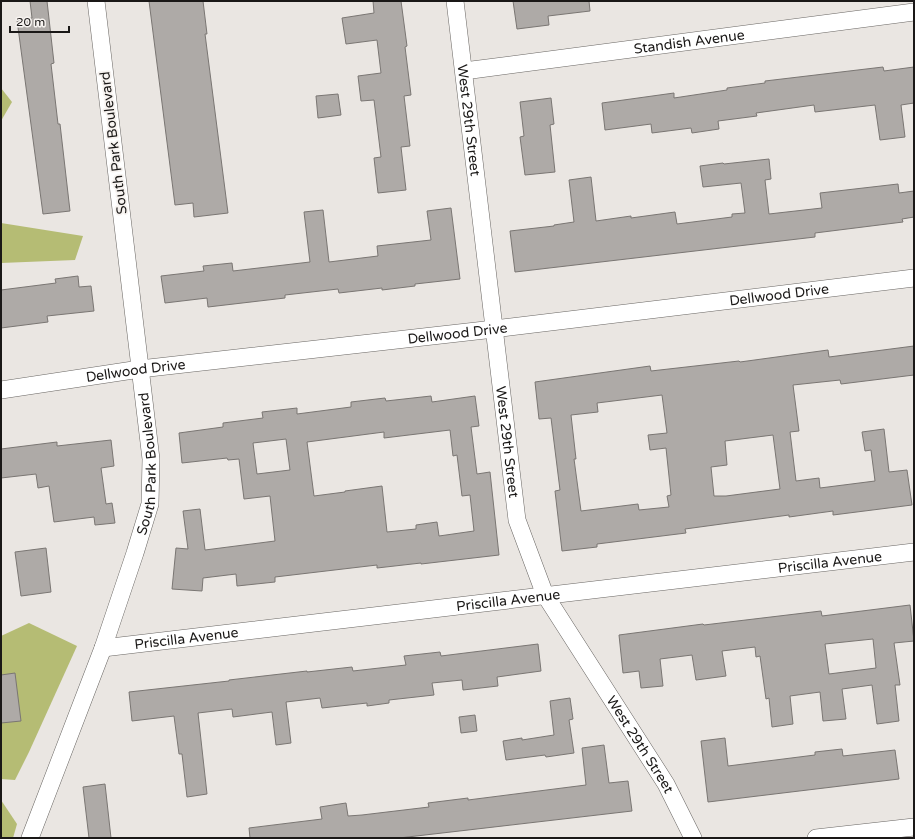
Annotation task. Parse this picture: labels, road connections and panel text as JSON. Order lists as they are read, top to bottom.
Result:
{
  "streets": {
    "street": [
      "Standish Avenue",
      "West 29th Street",
      "South Park Boulevard",
      "Dellwood Drive",
      "Priscilla Avenue"
    ]
  },
  "crossings": [
    ["Standish Avenue", "West 29th Street"],
    ["West 29th Street", "Dellwood Drive"],
    ["West 29th Street", "Priscilla Avenue"],
    ["South Park Boulevard", "Dellwood Drive"],
    ["South Park Boulevard", "Priscilla Avenue"]
  ],
  "scale_bar": "20 m"
}
